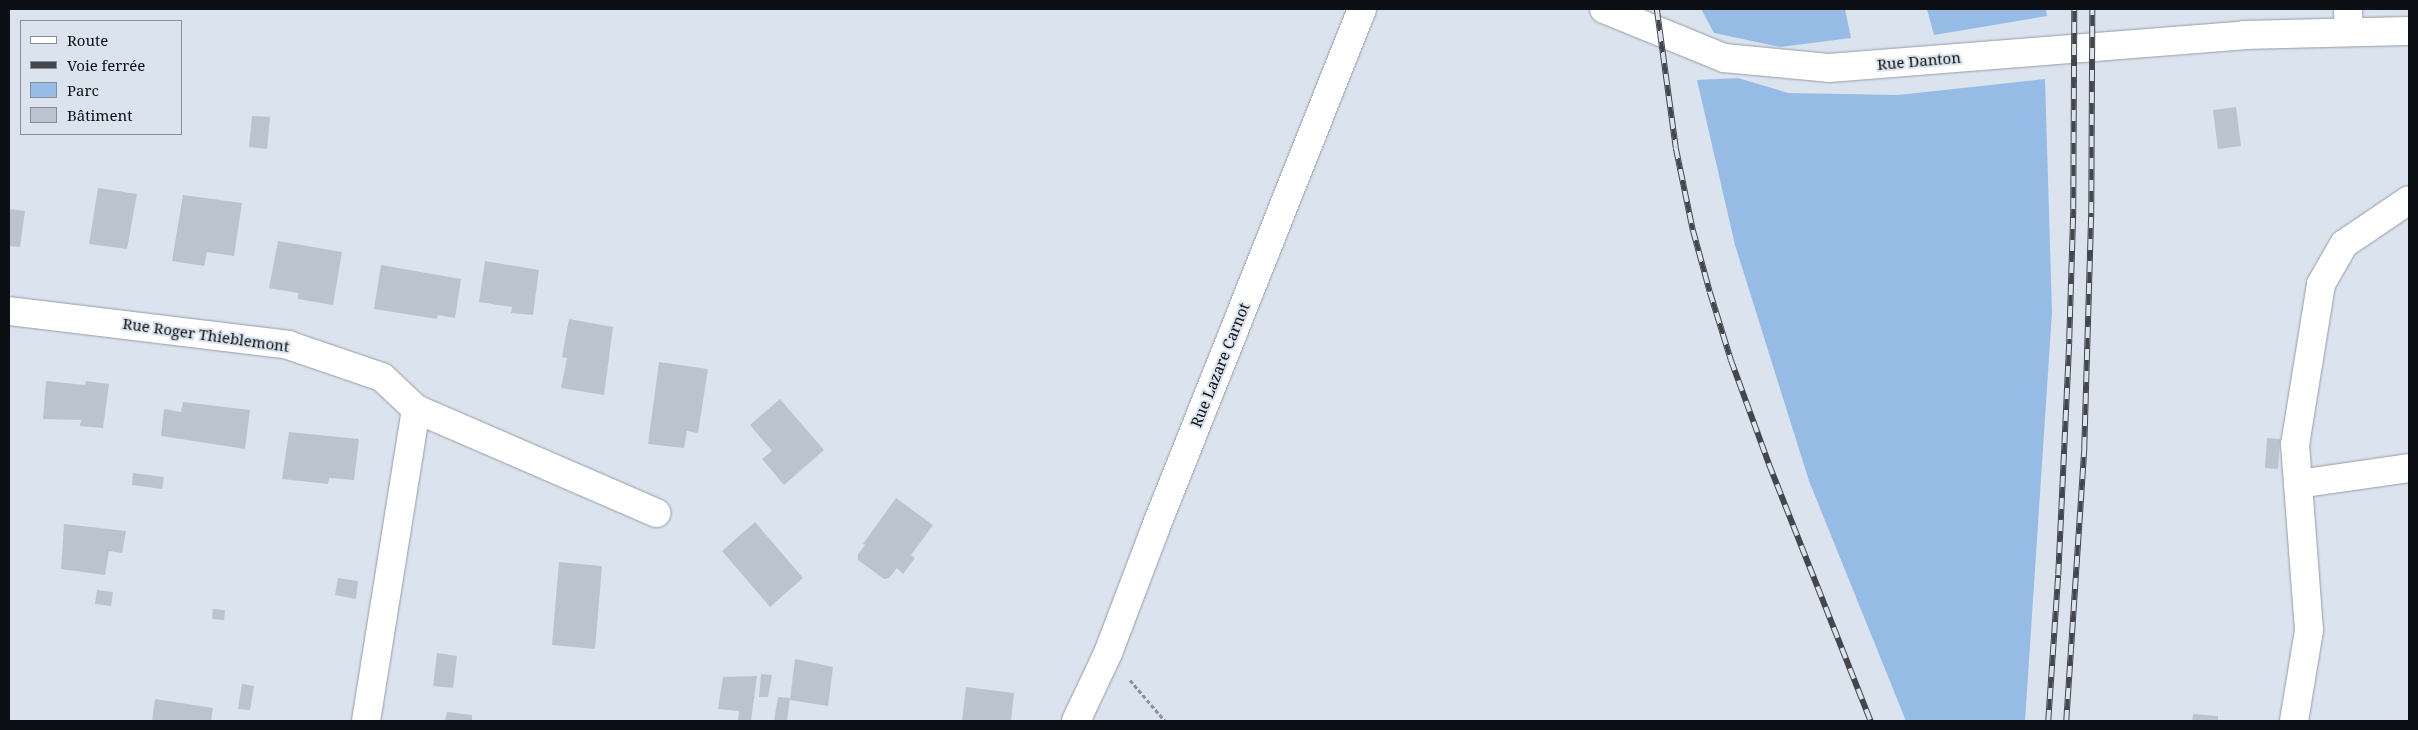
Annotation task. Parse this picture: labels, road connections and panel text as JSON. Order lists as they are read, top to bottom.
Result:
{
  "streets": {
    "street": ["Rue Danton", "Rue Roger Thieblemont", "Rue Lazare Carnot"]
  },
  "legend": [
    "Route",
    "Voie ferrée",
    "Parc",
    "Bâtiment"
  ]
}
